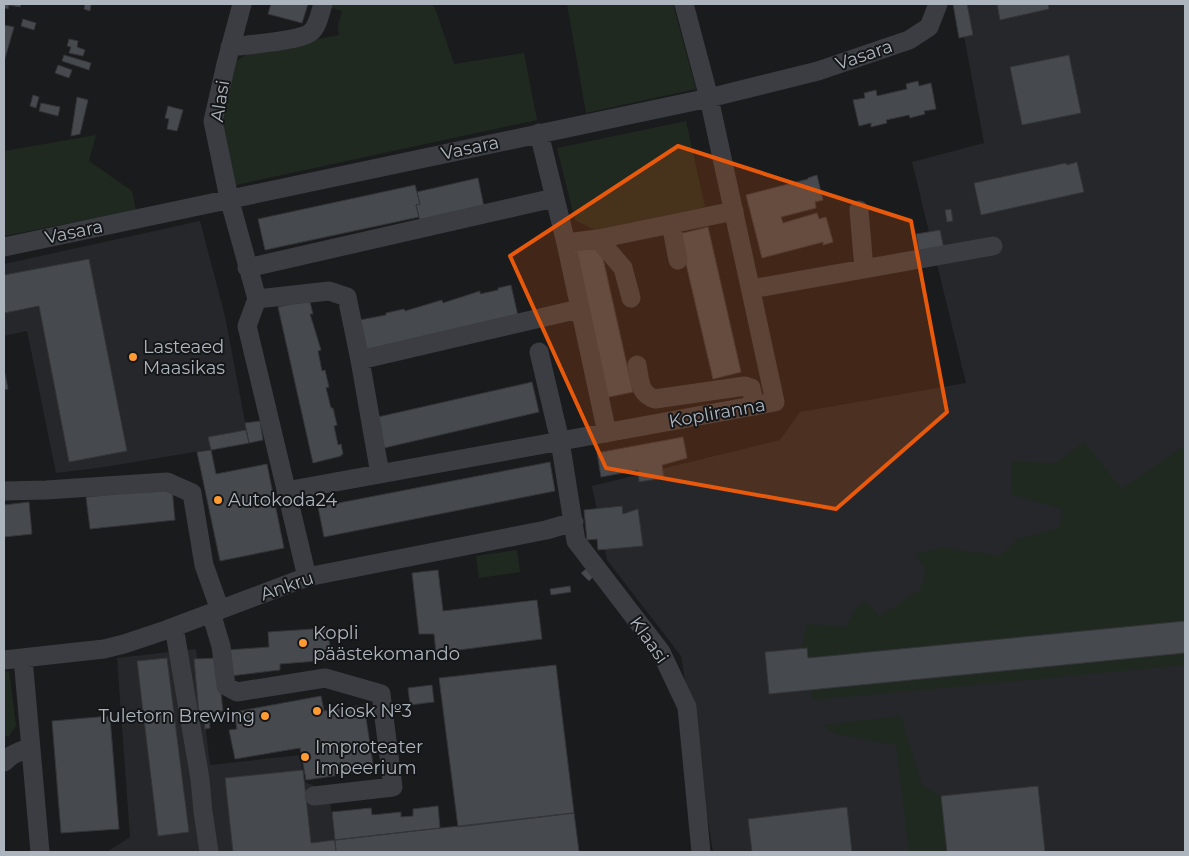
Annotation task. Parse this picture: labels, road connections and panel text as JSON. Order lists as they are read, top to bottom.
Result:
{
  "streets": {
    "street": [
      "Vasara",
      "Alasi",
      "Kopliranna",
      "Ankru",
      "Klaasi"
    ]
  },
  "crossings": [
    ["Vasara", "Alasi"],
    ["Vasara", "Kopliranna"],
    ["Kopliranna", "Klaasi"],
    ["Ankru", "Klaasi"]
  ],
  "places": [
    "Lasteaed Maasikas",
    "Autokoda24",
    "Kopli päästekomando",
    "Kiosk №3",
    "Tuletorn Brewing",
    "Improteater Impeerium"
  ]
}
